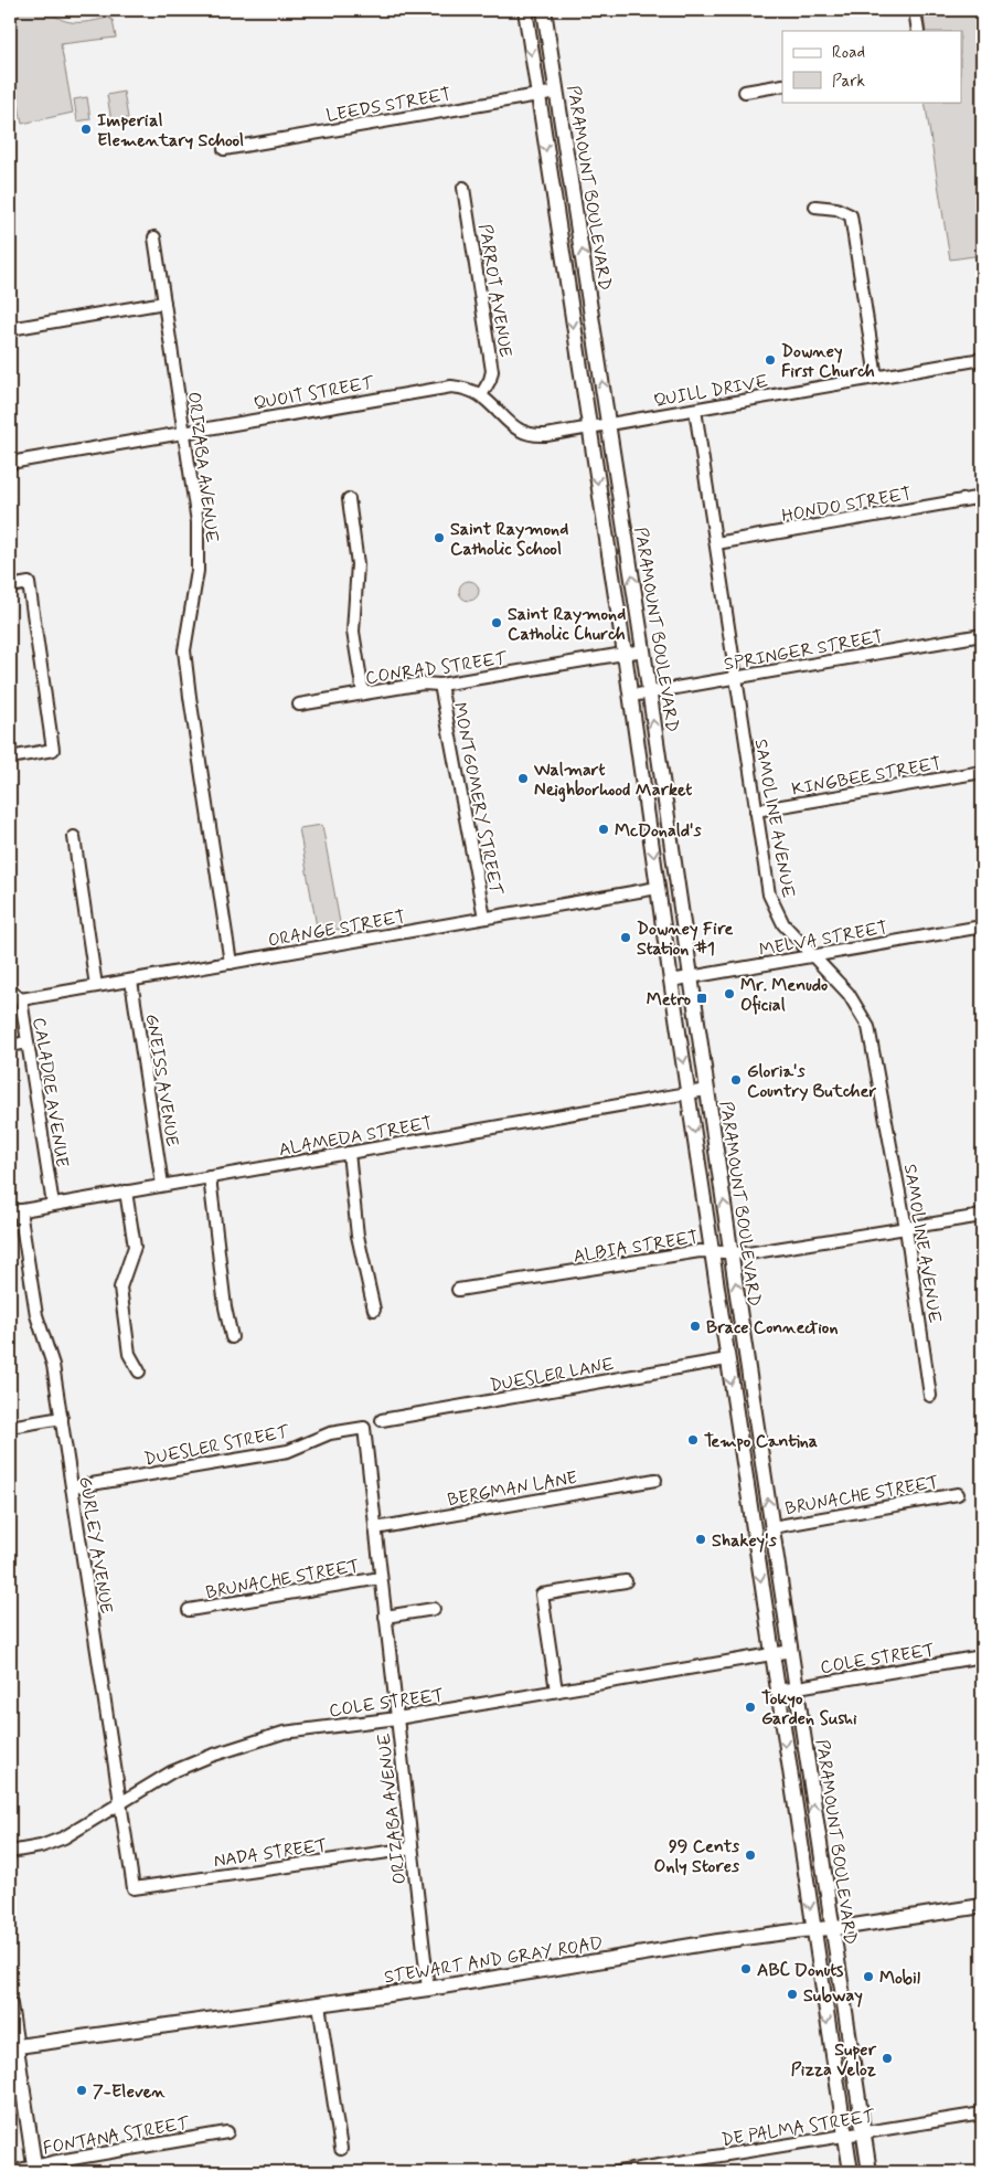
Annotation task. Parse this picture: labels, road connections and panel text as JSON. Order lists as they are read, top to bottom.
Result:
{
  "streets": {
    "main road": ["PARAMOUNT BOULEVARD", "STEWART AND GRAY ROAD"],
    "street": [
      "LEEDS STREET",
      "PARROT AVENUE",
      "QUILL DRIVE",
      "QUOIT STREET",
      "ORIZABA AVENUE",
      "HONDO STREET",
      "SPRINGER STREET",
      "CONRAD STREET",
      "KINGBEE STREET",
      "MONTGOMERY STREET",
      "SAMOLINE AVENUE",
      "ORANGE STREET",
      "MELVA STREET",
      "GNEISS AVENUE",
      "CALADRE AVENUE",
      "ALAMEDA STREET",
      "ALBIA STREET",
      "DUESLER LANE",
      "DUESLER STREET",
      "BERGMAN LANE",
      "BRUNACHE STREET",
      "GURLEY AVENUE",
      "COLE STREET",
      "NADA STREET",
      "DE PALMA STREET",
      "FONTANA STREET"
    ]
  },
  "crossings": [
    ["LEEDS STREET", "PARAMOUNT BOULEVARD"],
    ["PARAMOUNT BOULEVARD", "QUILL DRIVE"],
    ["PARAMOUNT BOULEVARD", "QUOIT STREET"],
    ["PARAMOUNT BOULEVARD", "SPRINGER STREET"],
    ["PARAMOUNT BOULEVARD", "CONRAD STREET"],
    ["PARAMOUNT BOULEVARD", "ORANGE STREET"],
    ["PARAMOUNT BOULEVARD", "MELVA STREET"],
    ["PARAMOUNT BOULEVARD", "ALAMEDA STREET"],
    ["PARAMOUNT BOULEVARD", "ALBIA STREET"],
    ["PARAMOUNT BOULEVARD", "DUESLER LANE"],
    ["PARAMOUNT BOULEVARD", "BRUNACHE STREET"],
    ["PARAMOUNT BOULEVARD", "COLE STREET"],
    ["PARAMOUNT BOULEVARD", "STEWART AND GRAY ROAD"],
    ["PARAMOUNT BOULEVARD", "DE PALMA STREET"],
    ["PARROT AVENUE", "QUOIT STREET"],
    ["QUILL DRIVE", "QUOIT STREET"],
    ["QUILL DRIVE", "SAMOLINE AVENUE"],
    ["QUOIT STREET", "ORIZABA AVENUE"],
    ["ORIZABA AVENUE", "ORANGE STREET"],
    ["ORIZABA AVENUE", "DUESLER STREET"],
    ["ORIZABA AVENUE", "BERGMAN LANE"],
    ["ORIZABA AVENUE", "BRUNACHE STREET"],
    ["ORIZABA AVENUE", "COLE STREET"],
    ["ORIZABA AVENUE", "NADA STREET"],
    ["ORIZABA AVENUE", "STEWART AND GRAY ROAD"],
    ["HONDO STREET", "SAMOLINE AVENUE"],
    ["SPRINGER STREET", "SAMOLINE AVENUE"],
    ["CONRAD STREET", "MONTGOMERY STREET"],
    ["KINGBEE STREET", "SAMOLINE AVENUE"],
    ["MONTGOMERY STREET", "ORANGE STREET"],
    ["SAMOLINE AVENUE", "MELVA STREET"],
    ["SAMOLINE AVENUE", "ALBIA STREET"],
    ["ORANGE STREET", "GNEISS AVENUE"],
    ["ORANGE STREET", "CALADRE AVENUE"],
    ["GNEISS AVENUE", "ALAMEDA STREET"],
    ["CALADRE AVENUE", "ALAMEDA STREET"],
    ["ALAMEDA STREET", "GURLEY AVENUE"],
    ["DUESLER STREET", "GURLEY AVENUE"],
    ["GURLEY AVENUE", "COLE STREET"],
    ["GURLEY AVENUE", "NADA STREET"]
  ],
  "places": {
    "other": [
      "Imperial Elementary School",
      "Downey First Church",
      "Saint Raymond Catholic School",
      "Saint Raymond Catholic Church",
      "Walmart Neighborhood Market",
      "McDonald's",
      "Downey Fire Station #1",
      "Mr. Menudo Oficial",
      "Gloria's Country Butcher",
      "Brace Connection",
      "Tempo Cantina",
      "Shakey's",
      "Tokyo Garden Sushi",
      "99 Cents Only Stores",
      "ABC Donuts",
      "Mobil",
      "Subway",
      "Super Pizza Veloz",
      "7-Eleven"
    ],
    "transit": ["Metro"]
  },
  "legend": ["Road", "Park"]
}
